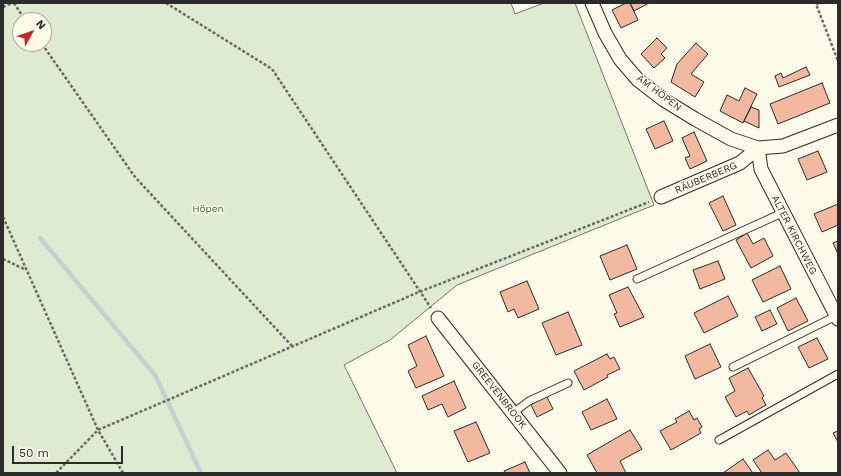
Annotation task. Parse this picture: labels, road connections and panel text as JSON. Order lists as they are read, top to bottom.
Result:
{
  "streets": {
    "street": [
      "AM HÖPEN",
      "RÄUBERBERG",
      "ALTER KIRCHWEG",
      "GREEVENBROOK"
    ]
  },
  "crossings": [
    ["AM HÖPEN", "RÄUBERBERG"],
    ["AM HÖPEN", "ALTER KIRCHWEG"],
    ["RÄUBERBERG", "ALTER KIRCHWEG"]
  ],
  "parks": ["Höpen"],
  "scale_bar": "50 m",
  "north": "top right"
}
